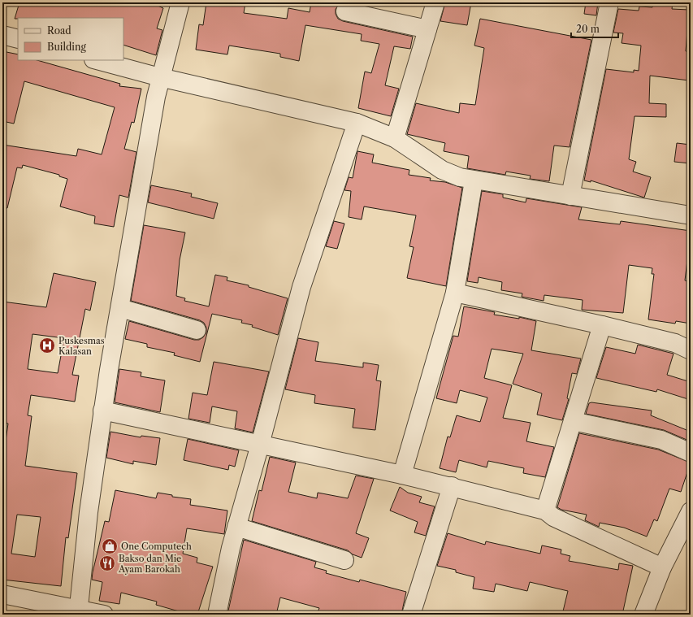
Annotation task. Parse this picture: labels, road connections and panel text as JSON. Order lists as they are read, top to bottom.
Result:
{
  "places": {
    "hospital": ["Puskesmas Kalasan"],
    "shop": ["One Computech"],
    "restaurant": ["Bakso dan Mie Ayam Barokah"]
  },
  "legend": ["Road", "Building"],
  "scale_bar": "20 m"
}
